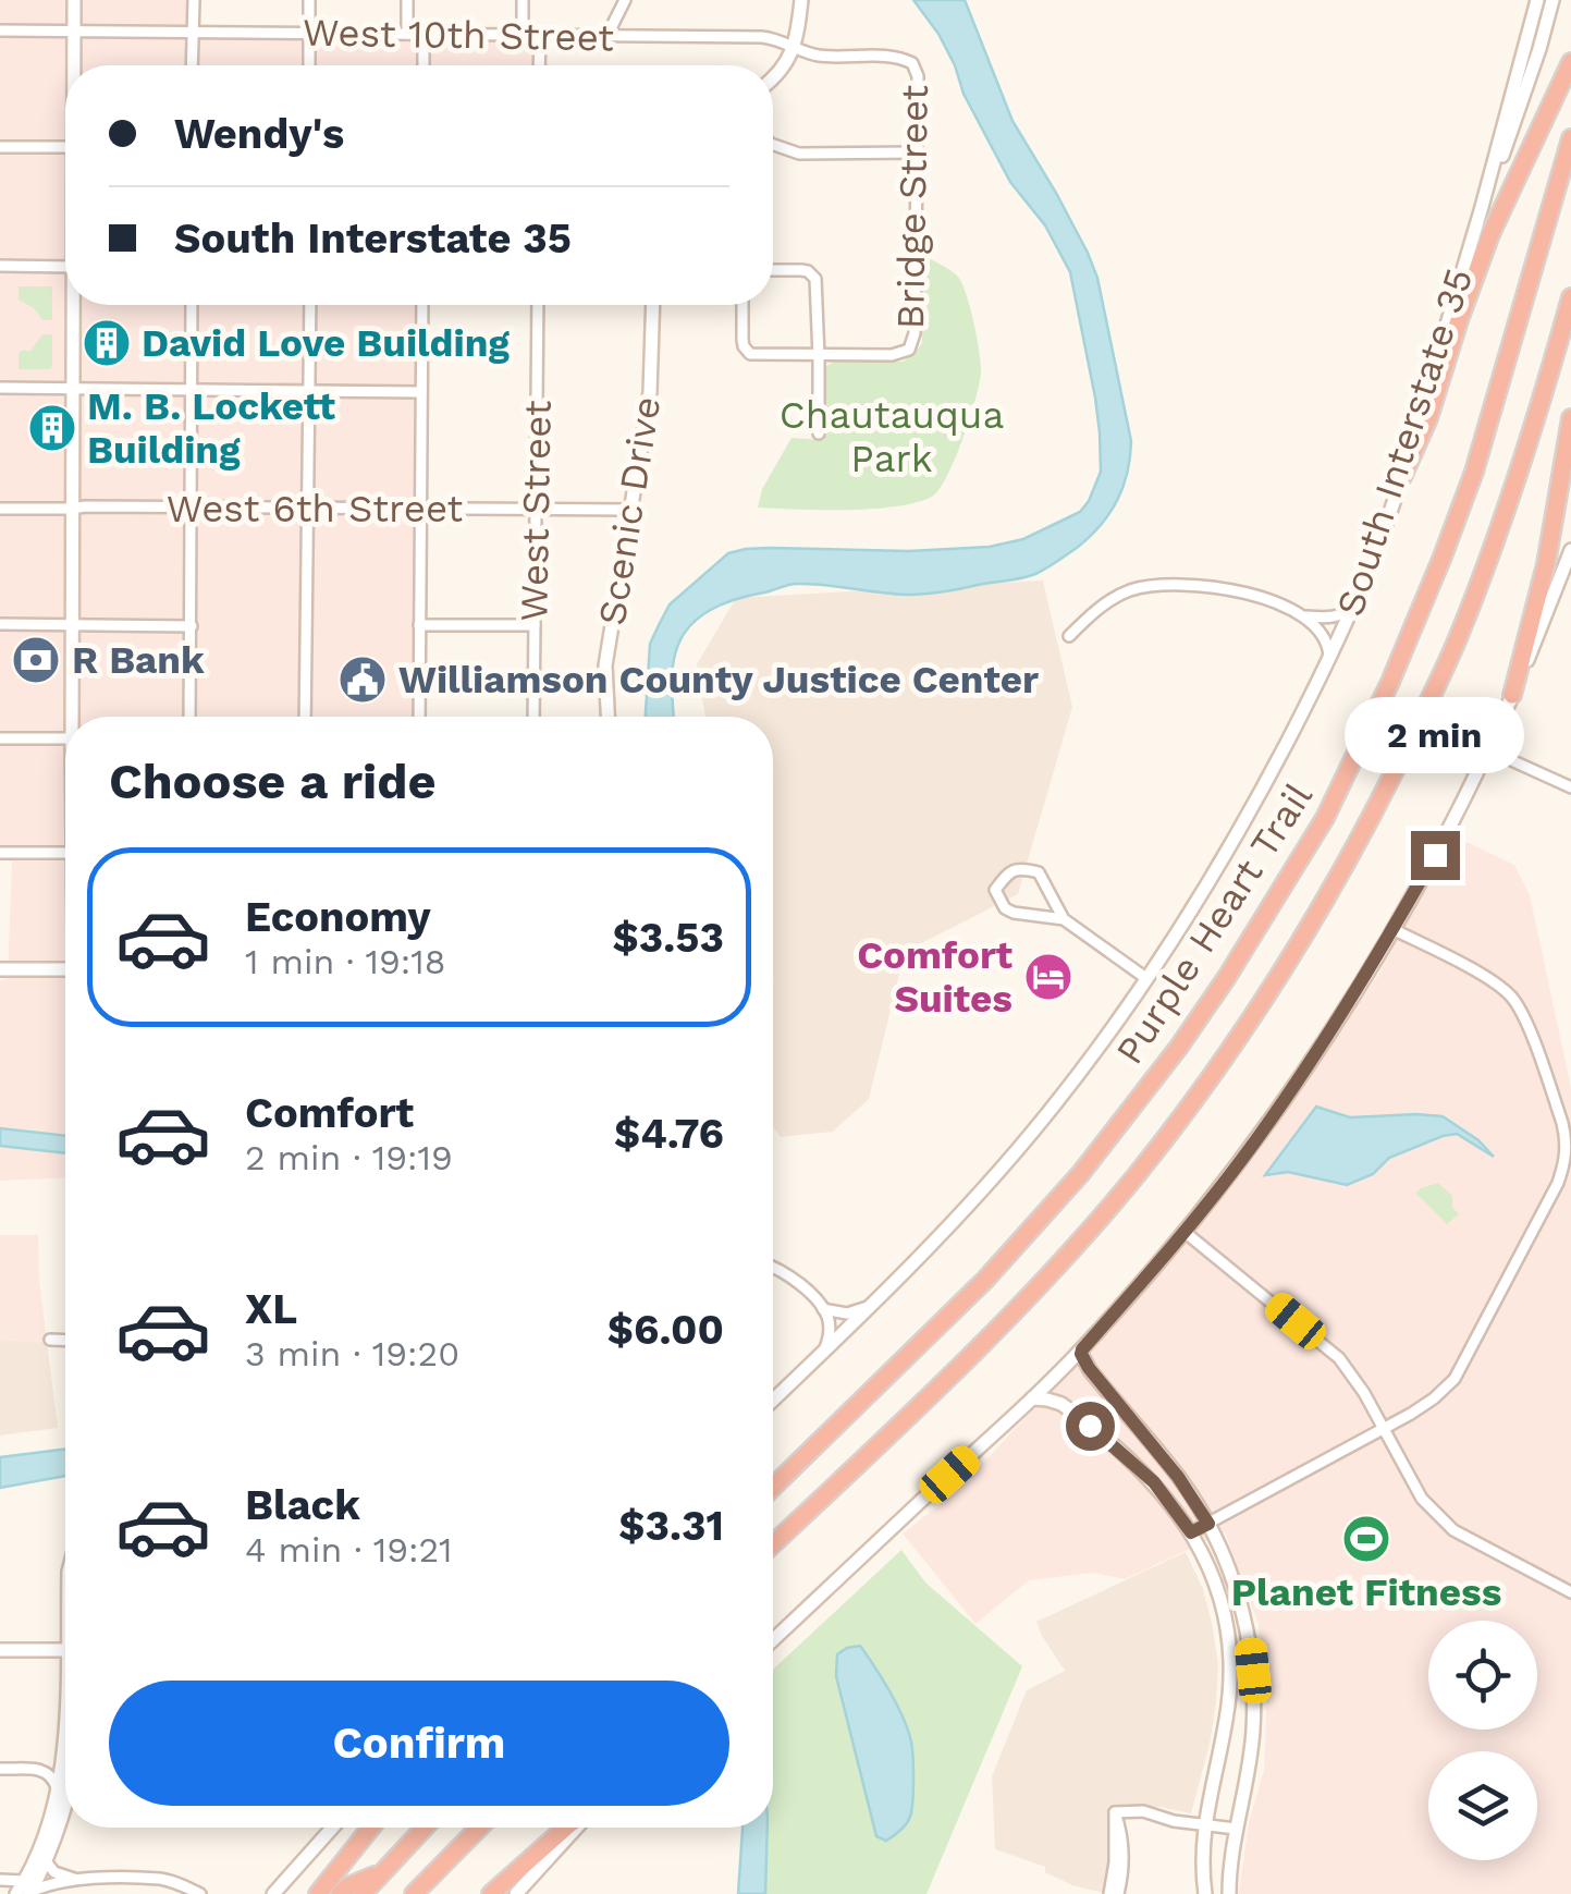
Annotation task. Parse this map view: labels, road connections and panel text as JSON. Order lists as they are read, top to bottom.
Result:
{
  "streets": {
    "highway": ["Purple Heart Trail"],
    "main road": ["South Interstate 35", "Scenic Drive"],
    "street": [
      "West 10th Street",
      "Bridge Street",
      "West 6th Street",
      "West Street"
    ]
  },
  "crossings": [
    ["West 10th Street", "Bridge Street"],
    ["West 6th Street", "West Street"],
    ["West 6th Street", "Scenic Drive"]
  ],
  "parks": ["Chautauqua Park"],
  "places": {
    "building": ["David Love Building", "M. B. Lockett Building"],
    "bank": ["R Bank"],
    "public building": ["Williamson County Justice Center"],
    "hotel": ["Comfort Suites"],
    "sports": ["Planet Fitness"]
  },
  "page": {
    "banner": ["Wendy's", "South Interstate 35"],
    "bubble": "2 min",
    "heading": "Choose a ride",
    "list": [
      {
        "name": "Economy",
        "note": "1 min · 19:18",
        "value": "$3.53"
      },
      {
        "name": "Comfort",
        "note": "2 min · 19:19",
        "value": "$4.76"
      },
      {
        "name": "XL",
        "note": "3 min · 19:20",
        "value": "$6.00"
      },
      {
        "name": "Black",
        "note": "4 min · 19:21",
        "value": "$3.31"
      }
    ],
    "buttons": "Confirm"
  }
}
